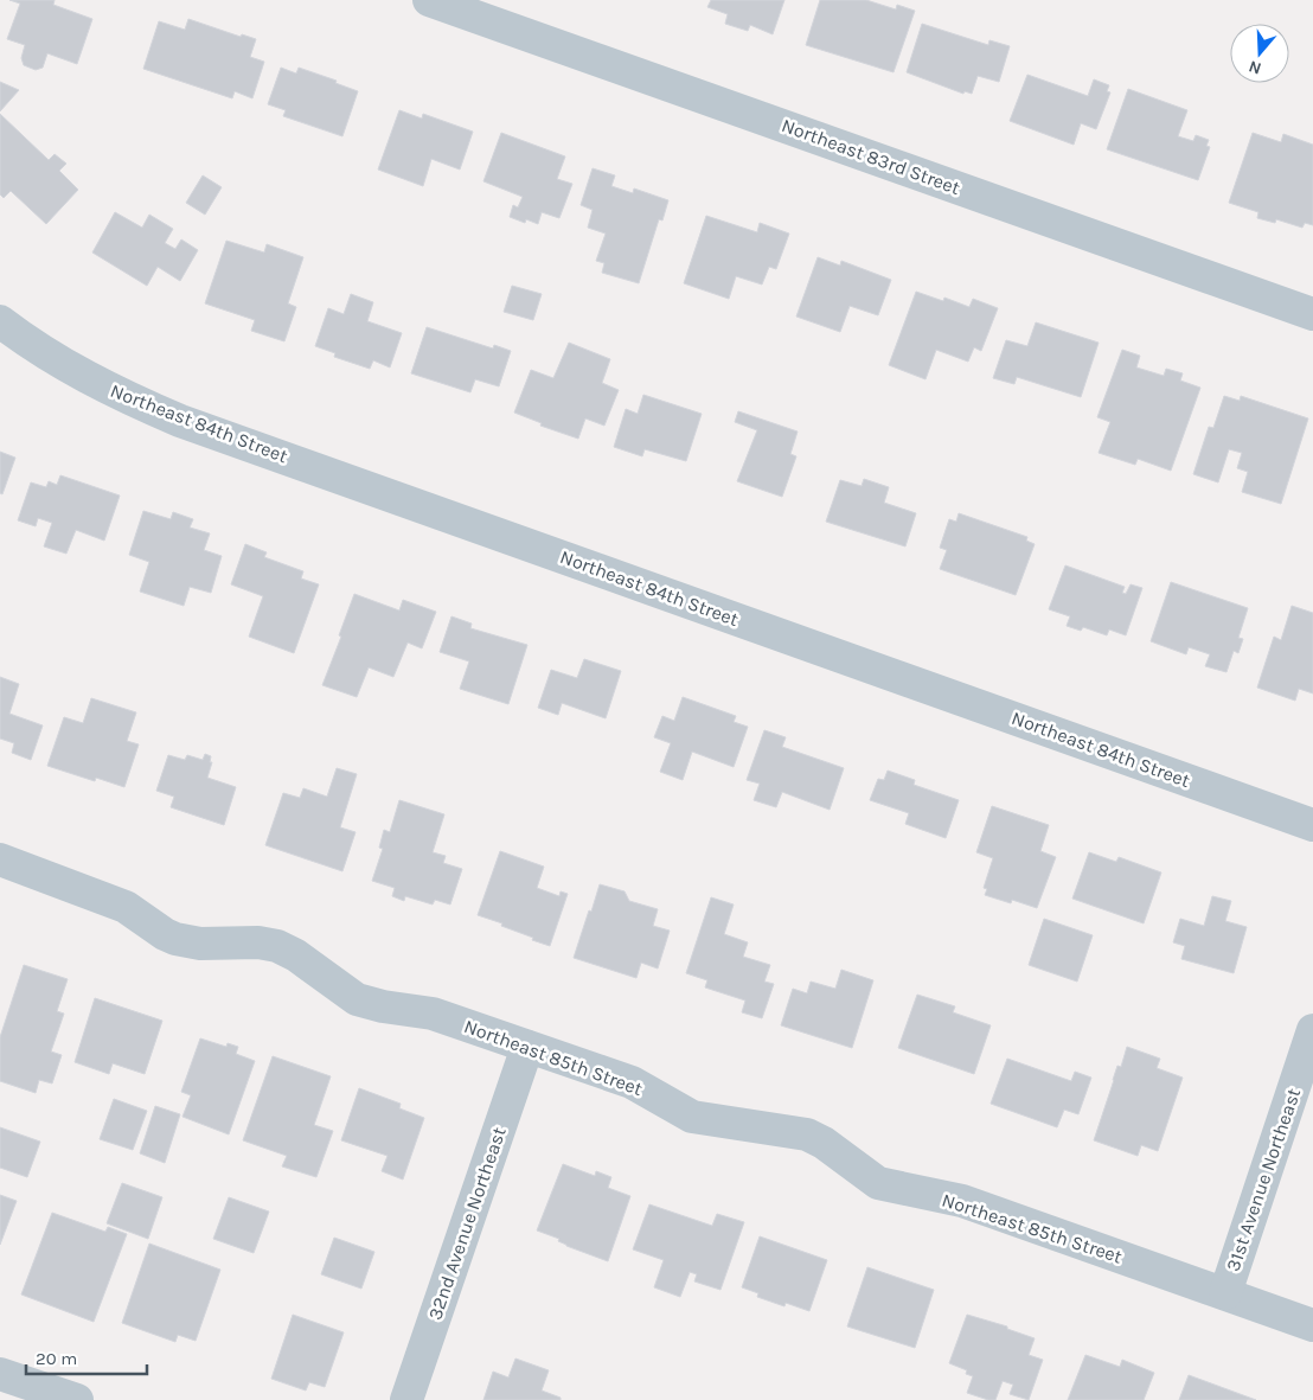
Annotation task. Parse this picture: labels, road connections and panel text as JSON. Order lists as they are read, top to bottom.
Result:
{
  "streets": {
    "street": [
      "Northeast 83rd Street",
      "Northeast 84th Street",
      "Northeast 85th Street",
      "31st Avenue Northeast",
      "32nd Avenue Northeast"
    ]
  },
  "crossings": [
    ["Northeast 85th Street", "31st Avenue Northeast"],
    ["Northeast 85th Street", "32nd Avenue Northeast"]
  ],
  "scale_bar": "20 m",
  "north": "bottom"
}
